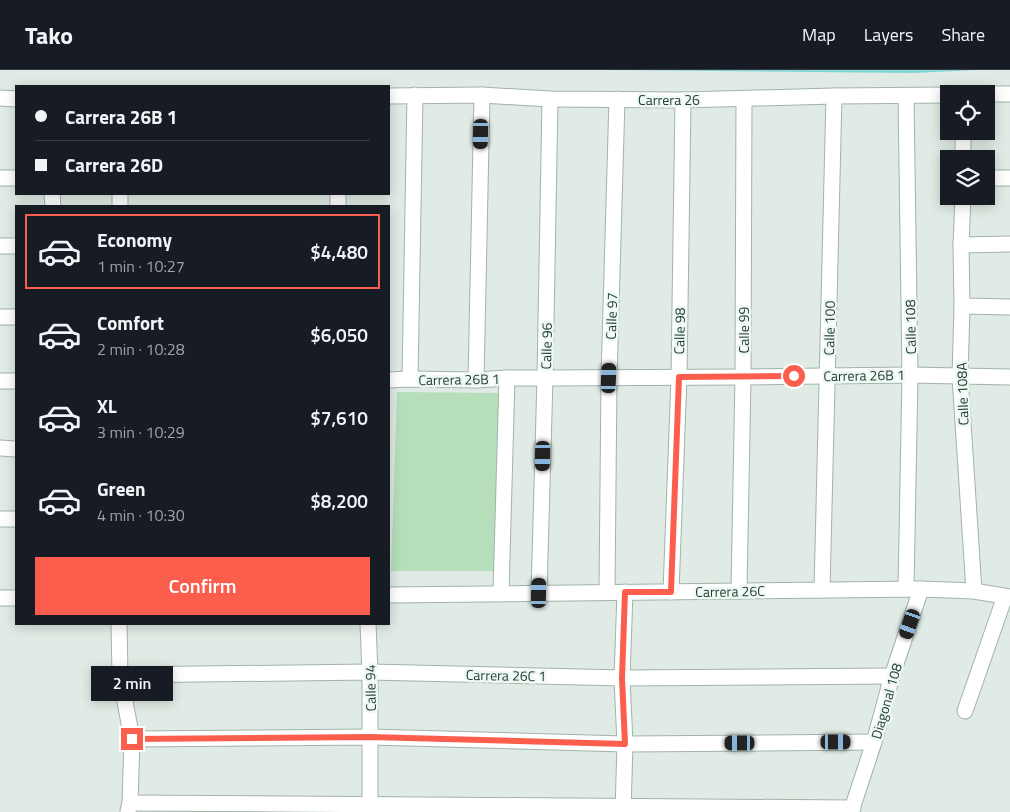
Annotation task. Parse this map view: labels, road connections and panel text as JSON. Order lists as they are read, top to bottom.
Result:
{
  "streets": {
    "street": [
      "Carrera 26",
      "Calle 97",
      "Calle 108",
      "Calle 100",
      "Calle 99",
      "Calle 98",
      "Calle 96",
      "Carrera 26B 1",
      "Calle 108A",
      "Carrera 26C",
      "Carrera 26C 1",
      "Calle 94",
      "Diagonal 108"
    ]
  },
  "crossings": [
    ["Carrera 26", "Calle 97"],
    ["Carrera 26", "Calle 108"],
    ["Carrera 26", "Calle 100"],
    ["Carrera 26", "Calle 99"],
    ["Carrera 26", "Calle 98"],
    ["Carrera 26", "Calle 96"],
    ["Calle 97", "Carrera 26B 1"],
    ["Calle 97", "Carrera 26C"],
    ["Calle 108", "Carrera 26B 1"],
    ["Calle 108", "Carrera 26C"],
    ["Calle 100", "Carrera 26B 1"],
    ["Calle 100", "Carrera 26C"],
    ["Calle 99", "Carrera 26B 1"],
    ["Calle 99", "Carrera 26C"],
    ["Calle 98", "Carrera 26B 1"],
    ["Calle 98", "Carrera 26C"],
    ["Calle 96", "Carrera 26B 1"],
    ["Calle 96", "Carrera 26C"],
    ["Carrera 26B 1", "Calle 108A"],
    ["Calle 108A", "Carrera 26C"],
    ["Carrera 26C", "Diagonal 108"],
    ["Carrera 26C 1", "Calle 94"],
    ["Carrera 26C 1", "Diagonal 108"]
  ],
  "page": {
    "header": "Tako",
    "nav": ["Map", "Layers", "Share"],
    "banner": ["Carrera 26B 1", "Carrera 26D"],
    "list": [
      {
        "name": "Economy",
        "note": "1 min · 10:27",
        "value": "$4,480"
      },
      {
        "name": "Comfort",
        "note": "2 min · 10:28",
        "value": "$6,050"
      },
      {
        "name": "XL",
        "note": "3 min · 10:29",
        "value": "$7,610"
      },
      {
        "name": "Green",
        "note": "4 min · 10:30",
        "value": "$8,200"
      }
    ],
    "buttons": "Confirm",
    "bubble": "2 min"
  }
}
